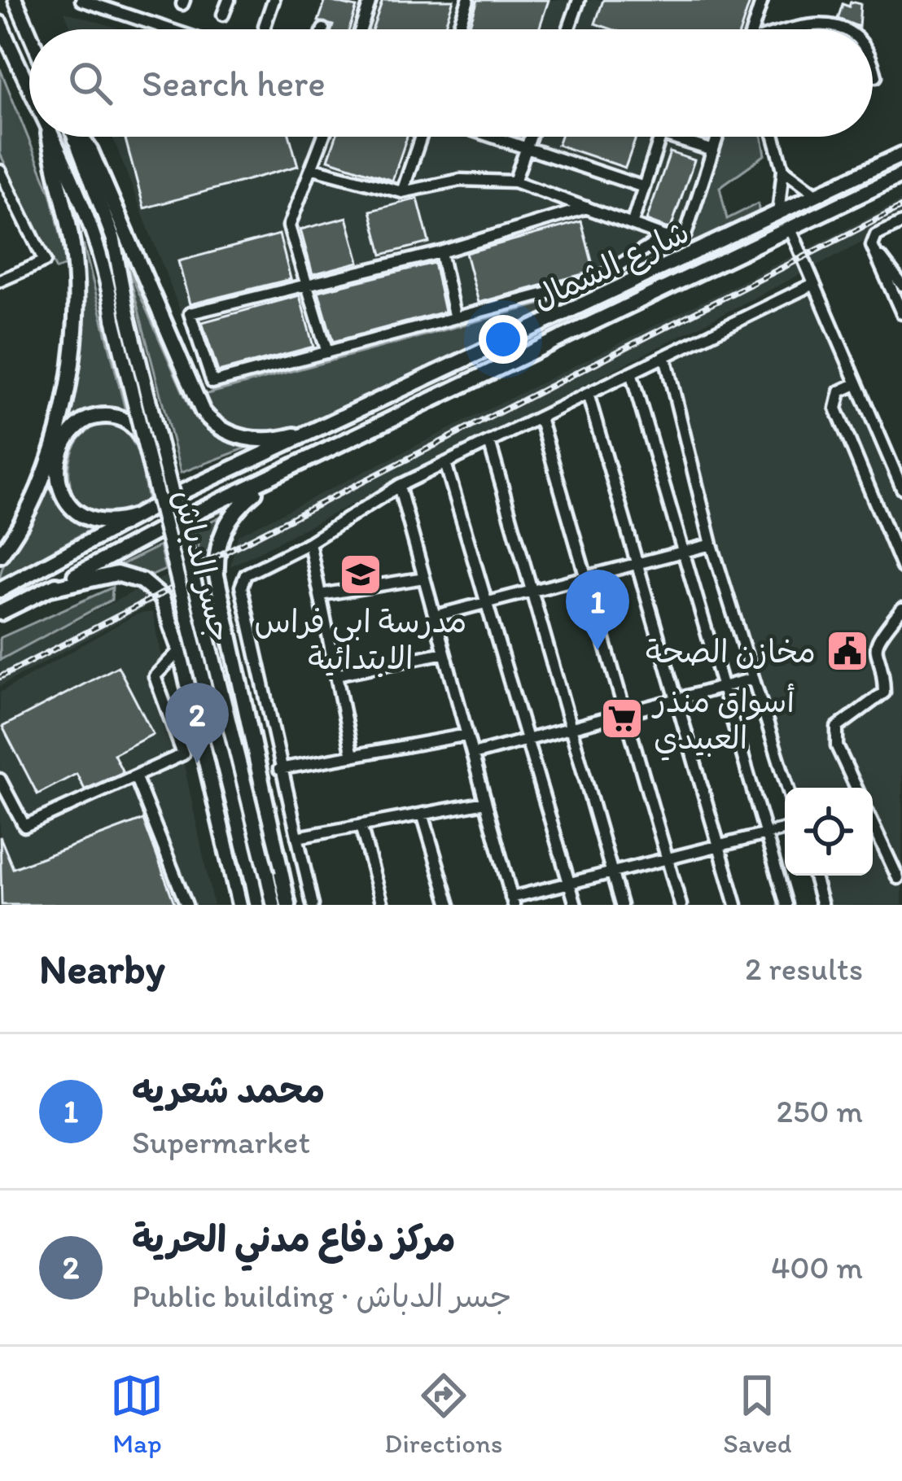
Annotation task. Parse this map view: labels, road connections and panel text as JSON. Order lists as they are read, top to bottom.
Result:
{
  "streets": {
    "highway": ["شارع الشمال"],
    "main road": ["جسر الدباش"]
  },
  "places": {
    "school or university": ["مدرسة ابي فراس الابتدائية"],
    "public building": ["مخازن الصحة"],
    "supermarket": ["أسواق منذر العبيدي"]
  },
  "page": {
    "search": "Search here",
    "pins": ["1", "2"],
    "heading": ["Nearby", "2 results"],
    "list": [
      {
        "mark": "1",
        "name": "محمد شعريه",
        "note": "Supermarket",
        "value": "250 m"
      },
      {
        "mark": "2",
        "name": "مركز دفاع مدني الحرية",
        "note": "Public building · جسر الدباش",
        "value": "400 m"
      }
    ],
    "nav": ["Map", "Directions", "Saved"]
  }
}
